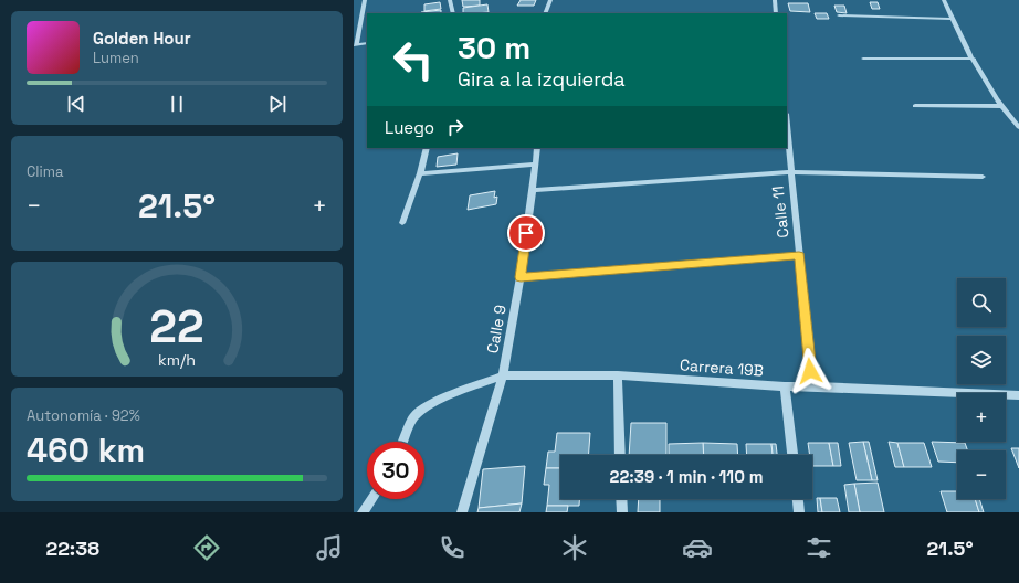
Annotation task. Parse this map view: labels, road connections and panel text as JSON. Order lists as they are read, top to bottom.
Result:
{
  "streets": {
    "street": ["Calle 11", "Calle 9", "Carrera 19B"]
  },
  "crossings": [
    ["Calle 11", "Carrera 19B"],
    ["Calle 9", "Carrera 19B"]
  ],
  "page": {
    "turn": ["30 m", "Gira a la izquierda"],
    "song": ["Golden Hour", "Lumen"],
    "then": "Luego",
    "tile": [
      "Clima",
      ["Autonomía · 92%", "460 km"]
    ],
    "heat": ["−", "21.5°", "+"],
    "map_buttons": ["+", "−"],
    "limit": "30",
    "trip": "22:39 · 1 min · 110 m",
    "tabs": ["22:38", "21.5°"],
    "gauge": ["22", "km/h"]
  }
}
